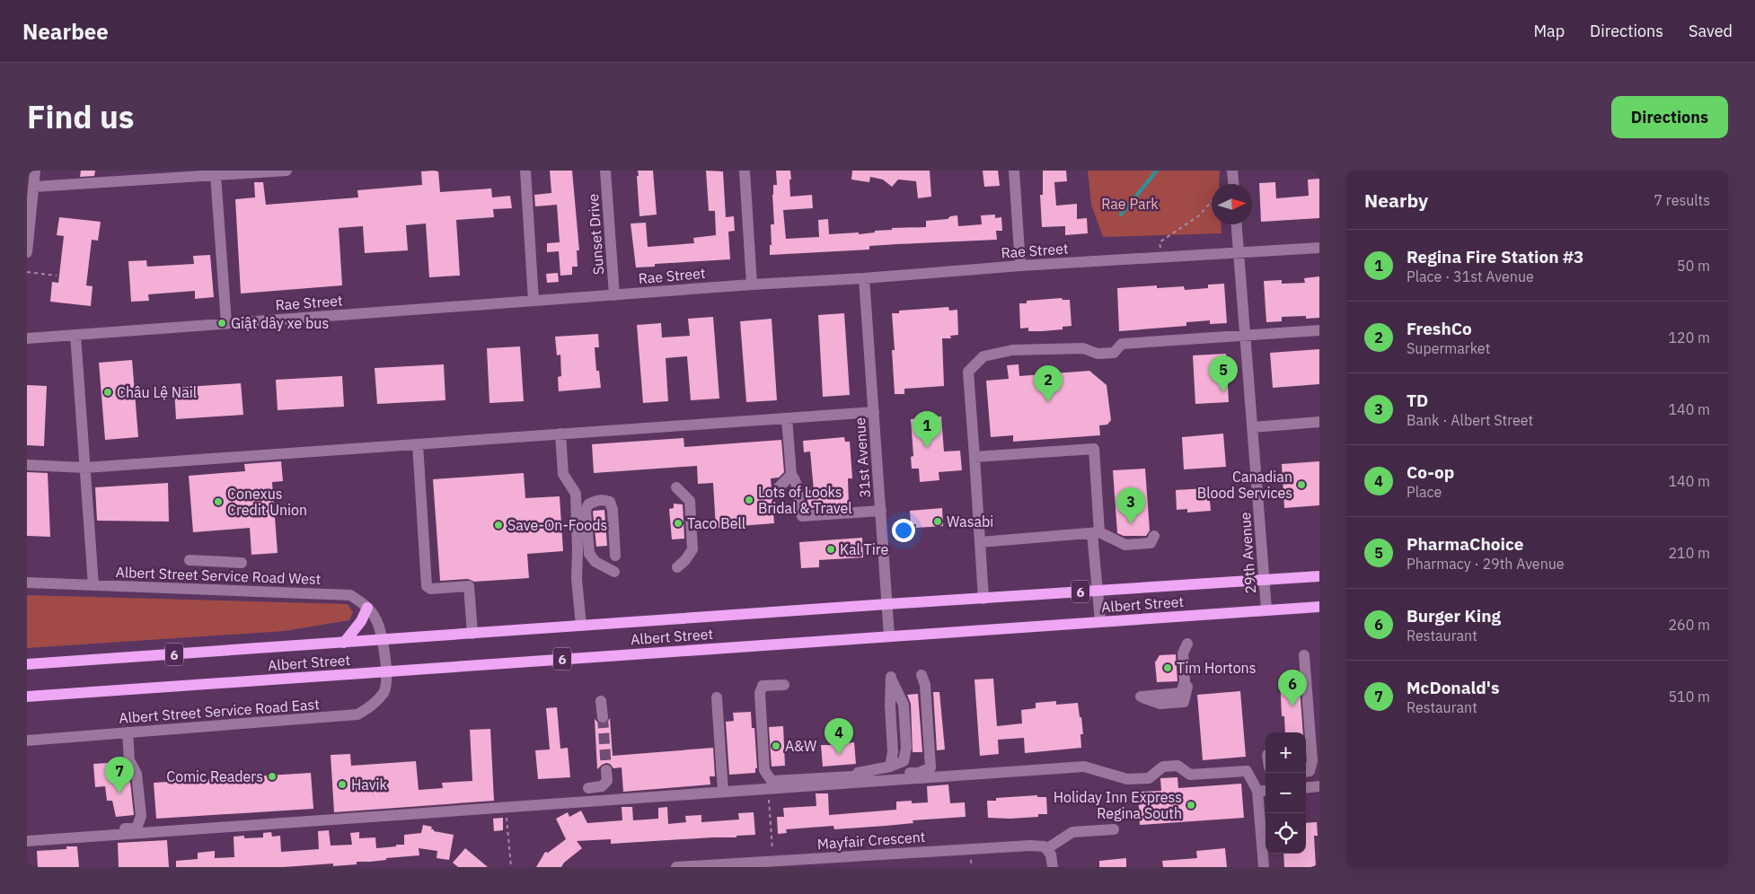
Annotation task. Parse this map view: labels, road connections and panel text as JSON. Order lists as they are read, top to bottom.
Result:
{
  "streets": {
    "main road": ["6", "Albert Street"],
    "street": [
      "Sunset Drive",
      "Rae Street",
      "31st Avenue",
      "29th Avenue",
      "Albert Street Service Road West",
      "Albert Street Service Road East",
      "Mayfair Crescent"
    ]
  },
  "crossings": [
    ["Sunset Drive", "Rae Street"],
    ["Rae Street", "31st Avenue"],
    ["Rae Street", "29th Avenue"],
    ["31st Avenue", "Albert Street"],
    ["29th Avenue", "Albert Street"],
    ["Albert Street Service Road West", "Albert Street"],
    ["Albert Street Service Road West", "Albert Street Service Road East"],
    ["Albert Street", "Albert Street Service Road East"]
  ],
  "parks": ["Rae Park"],
  "places": [
    "Giật dây xe bus",
    "Châu Lệ Nail",
    "Canadian Blood Services",
    "Lots of Looks Bridal & Travel",
    "Conexus Credit Union",
    "Wasabi",
    "Taco Bell",
    "Save-On-Foods",
    "Kal Tire",
    "Tim Hortons",
    "A&W",
    "Comic Readers",
    "Havik",
    "Holiday Inn Express Regina South"
  ],
  "north": "right",
  "page": {
    "header": "Nearbee",
    "nav": ["Map", "Directions", "Saved"],
    "title": "Find us",
    "buttons": "Directions",
    "heading": ["Nearby", "7 results"],
    "list": [
      {
        "mark": "1",
        "name": "Regina Fire Station #3",
        "note": "Place · 31st Avenue",
        "value": "50 m"
      },
      {
        "mark": "2",
        "name": "FreshCo",
        "note": "Supermarket",
        "value": "120 m"
      },
      {
        "mark": "3",
        "name": "TD",
        "note": "Bank · Albert Street",
        "value": "140 m"
      },
      {
        "mark": "4",
        "name": "Co-op",
        "note": "Place",
        "value": "140 m"
      },
      {
        "mark": "5",
        "name": "PharmaChoice",
        "note": "Pharmacy · 29th Avenue",
        "value": "210 m"
      },
      {
        "mark": "6",
        "name": "Burger King",
        "note": "Restaurant",
        "value": "260 m"
      },
      {
        "mark": "7",
        "name": "McDonald's",
        "note": "Restaurant",
        "value": "510 m"
      }
    ],
    "pins": [
      "5",
      "2",
      "1",
      "3",
      "6",
      "4",
      "7"
    ],
    "map_buttons": ["+", "−"]
  }
}
